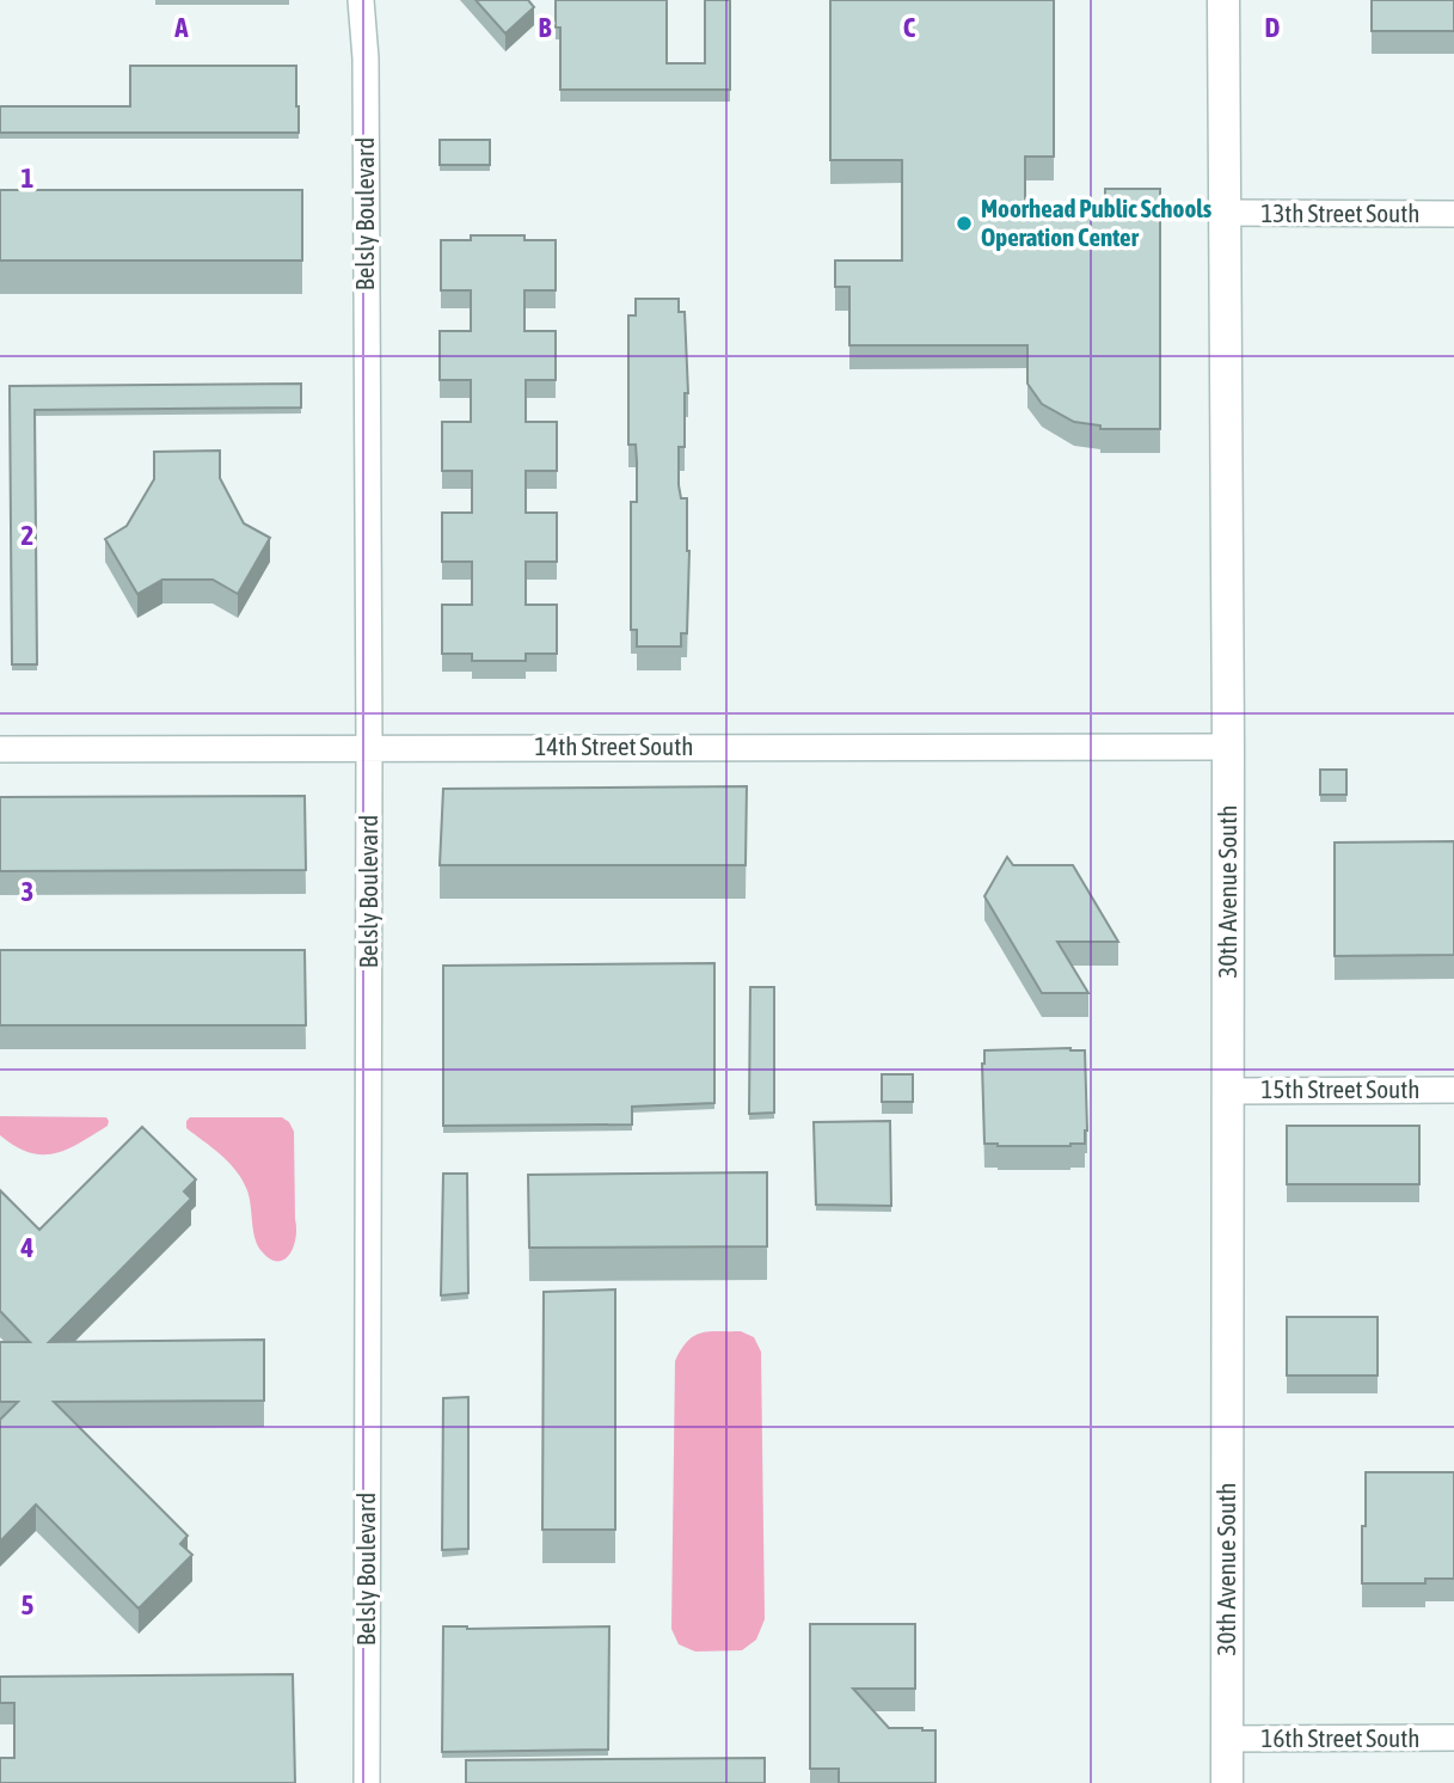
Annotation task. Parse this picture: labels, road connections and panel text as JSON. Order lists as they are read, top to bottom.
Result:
{
  "streets": {
    "street": [
      "Belsly Boulevard",
      "13th Street South",
      "14th Street South",
      "30th Avenue South",
      "15th Street South",
      "16th Street South"
    ]
  },
  "crossings": [
    ["Belsly Boulevard", "14th Street South"],
    ["13th Street South", "30th Avenue South"],
    ["14th Street South", "30th Avenue South"],
    ["30th Avenue South", "15th Street South"],
    ["30th Avenue South", "16th Street South"]
  ],
  "places": ["Moorhead Public Schools Operation Center"],
  "grid": {
    "columns": [
      "A",
      "B",
      "C",
      "D"
    ],
    "rows": [
      "1",
      "2",
      "3",
      "4",
      "5"
    ]
  }
}
